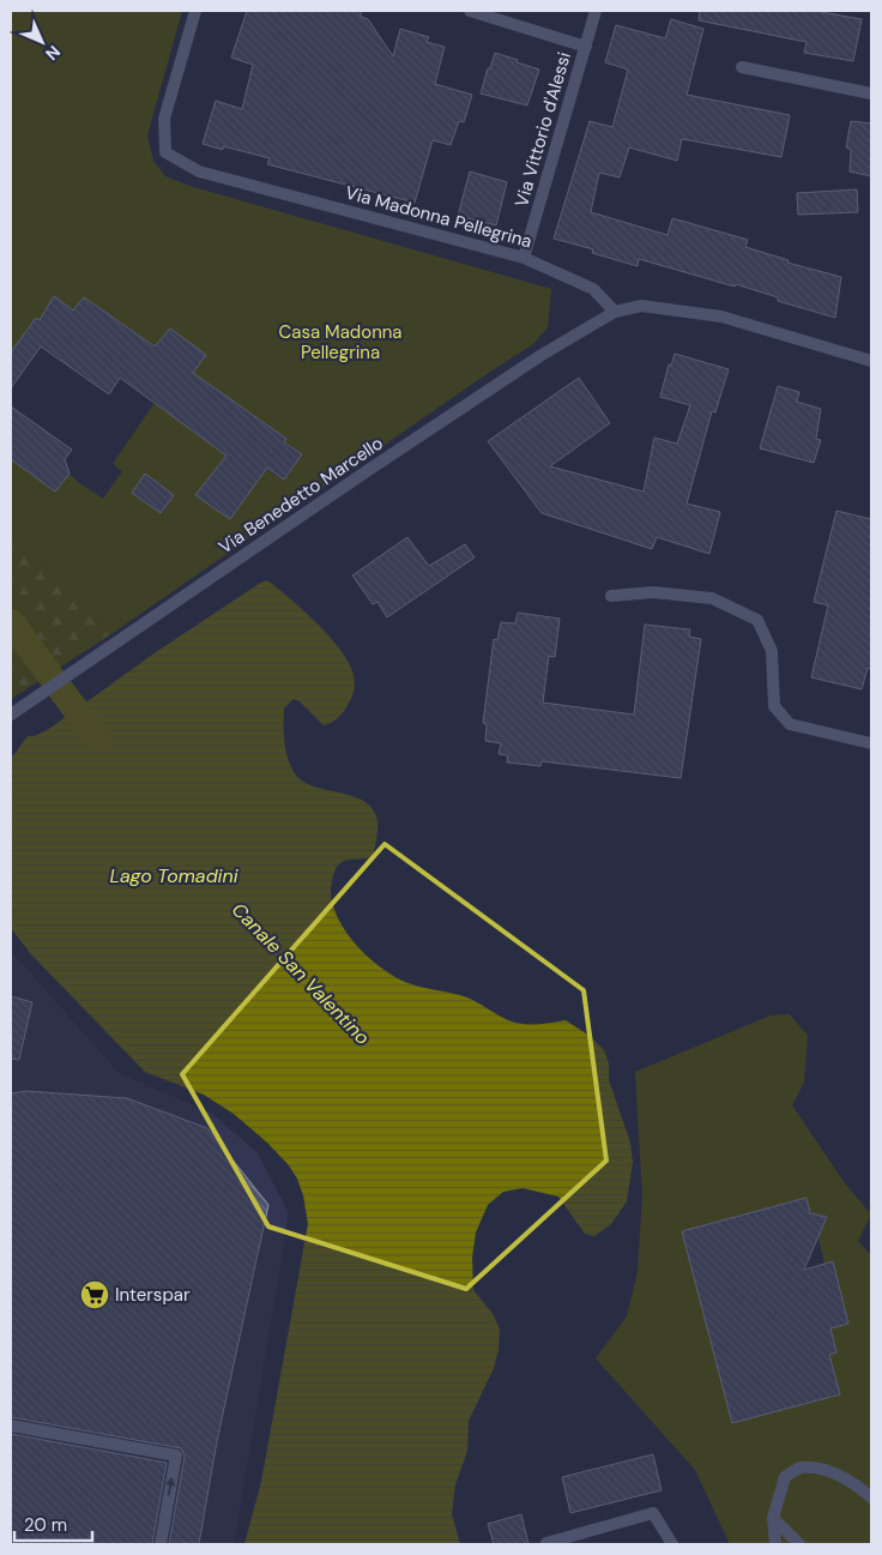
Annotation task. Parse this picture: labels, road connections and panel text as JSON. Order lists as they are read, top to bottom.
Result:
{
  "streets": {
    "street": ["Via Vittorio d'Alessi", "Via Madonna Pellegrina", "Via Benedetto Marcello"]
  },
  "crossings": [
    ["Via Vittorio d'Alessi", "Via Madonna Pellegrina"],
    ["Via Madonna Pellegrina", "Via Benedetto Marcello"]
  ],
  "water": ["Lago Tomadini", "Canale San Valentino"],
  "parks": ["Casa Madonna Pellegrina"],
  "places": {
    "supermarket": ["Interspar"]
  },
  "scale_bar": "20 m",
  "north": "bottom right"
}
